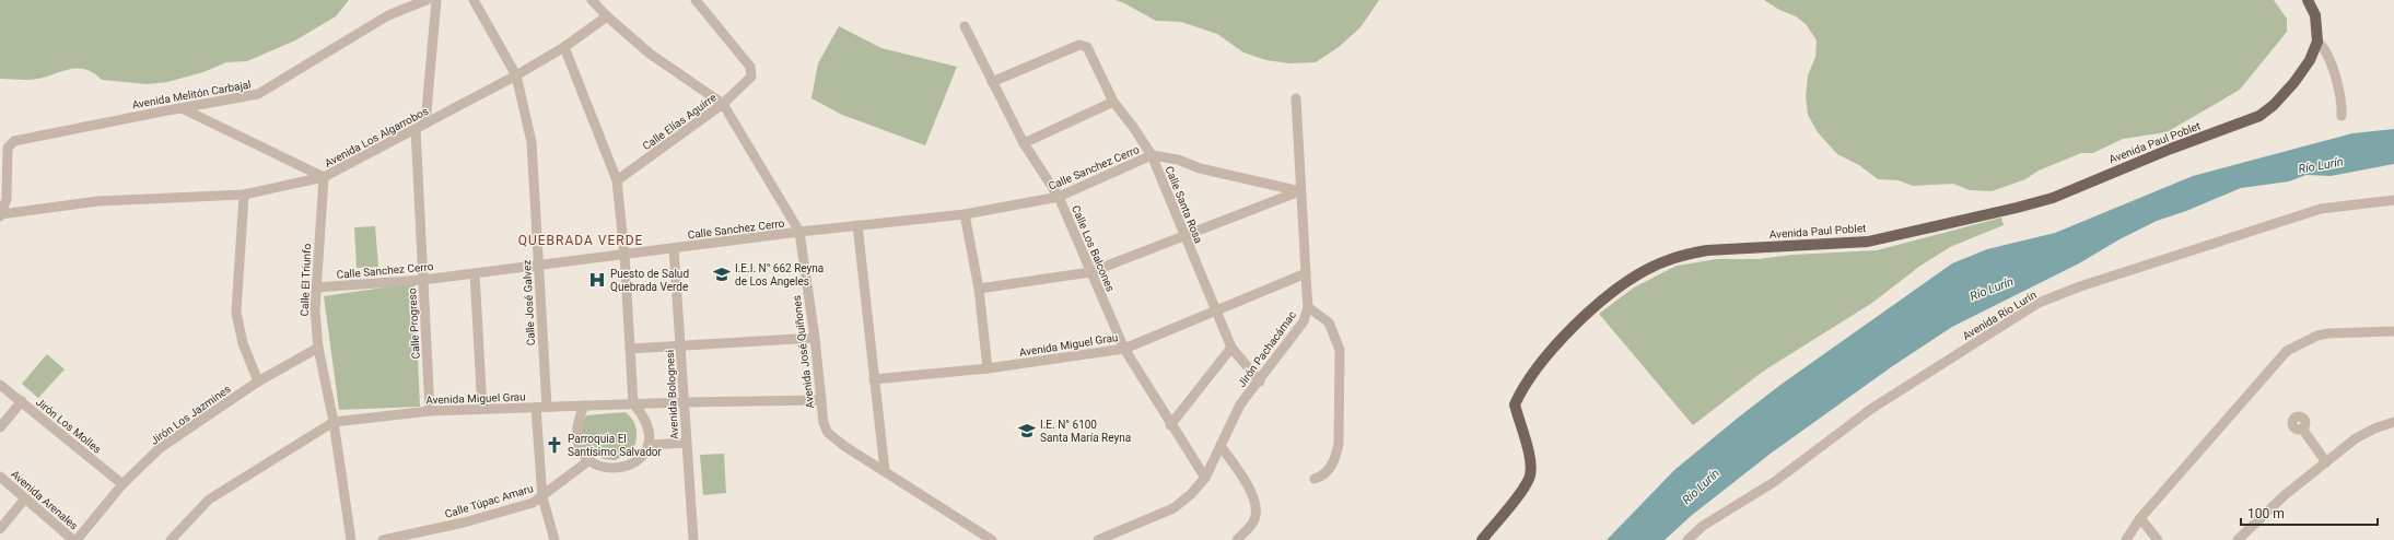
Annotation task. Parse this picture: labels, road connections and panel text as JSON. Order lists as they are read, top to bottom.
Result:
{
  "streets": {
    "main road": ["Avenida Paul Poblet"],
    "street": [
      "Avenida Melitón Carbajal",
      "Calle Elías Aguirre",
      "Avenida Los Algarrobos",
      "Calle Sanchez Cerro",
      "Calle Santa Rosa",
      "Calle Los Balcones",
      "Calle El Triunfo",
      "Calle José Galvez",
      "Avenida Río Lurín",
      "Calle Progreso",
      "Avenida Miguel Grau",
      "Jirón Pachacámac",
      "Avenida José Quiñones",
      "Avenida Bolognesi",
      "Jirón Los Jazmines",
      "Jirón Los Molles",
      "Avenida Arenales",
      "Calle Túpac Amaru"
    ]
  },
  "crossings": [
    ["Avenida Melitón Carbajal", "Avenida Los Algarrobos"],
    ["Calle Elías Aguirre", "Avenida José Quiñones"],
    ["Avenida Los Algarrobos", "Calle El Triunfo"],
    ["Avenida Los Algarrobos", "Calle José Galvez"],
    ["Avenida Los Algarrobos", "Calle Progreso"],
    ["Avenida Los Algarrobos", "Avenida José Quiñones"],
    ["Calle Sanchez Cerro", "Calle Santa Rosa"],
    ["Calle Sanchez Cerro", "Calle Los Balcones"],
    ["Calle Sanchez Cerro", "Calle El Triunfo"],
    ["Calle Sanchez Cerro", "Calle José Galvez"],
    ["Calle Sanchez Cerro", "Calle Progreso"],
    ["Calle Sanchez Cerro", "Avenida José Quiñones"],
    ["Calle Sanchez Cerro", "Avenida Bolognesi"],
    ["Calle Santa Rosa", "Calle Los Balcones"],
    ["Calle Santa Rosa", "Avenida Miguel Grau"],
    ["Calle Santa Rosa", "Jirón Pachacámac"],
    ["Calle Los Balcones", "Avenida Miguel Grau"],
    ["Calle Los Balcones", "Jirón Pachacámac"],
    ["Calle El Triunfo", "Avenida Miguel Grau"],
    ["Calle El Triunfo", "Jirón Los Jazmines"],
    ["Calle José Galvez", "Avenida Miguel Grau"],
    ["Calle Progreso", "Avenida Miguel Grau"],
    ["Avenida Miguel Grau", "Jirón Pachacámac"],
    ["Avenida Miguel Grau", "Avenida José Quiñones"],
    ["Avenida Miguel Grau", "Avenida Bolognesi"],
    ["Avenida Miguel Grau", "Calle Túpac Amaru"],
    ["Jirón Los Jazmines", "Jirón Los Molles"],
    ["Jirón Los Jazmines", "Avenida Arenales"]
  ],
  "districts": ["QUEBRADA VERDE"],
  "water": ["Río Lurín"],
  "places": {
    "school or university": ["I.E.I. N° 662 Reyna de Los Angeles", "I.E. N° 6100 Santa María Reyna"],
    "hospital": ["Puesto de Salud Quebrada Verde"],
    "church": ["Parroquia El Santísimo Salvador"]
  },
  "scale_bar": "100 m"
}
